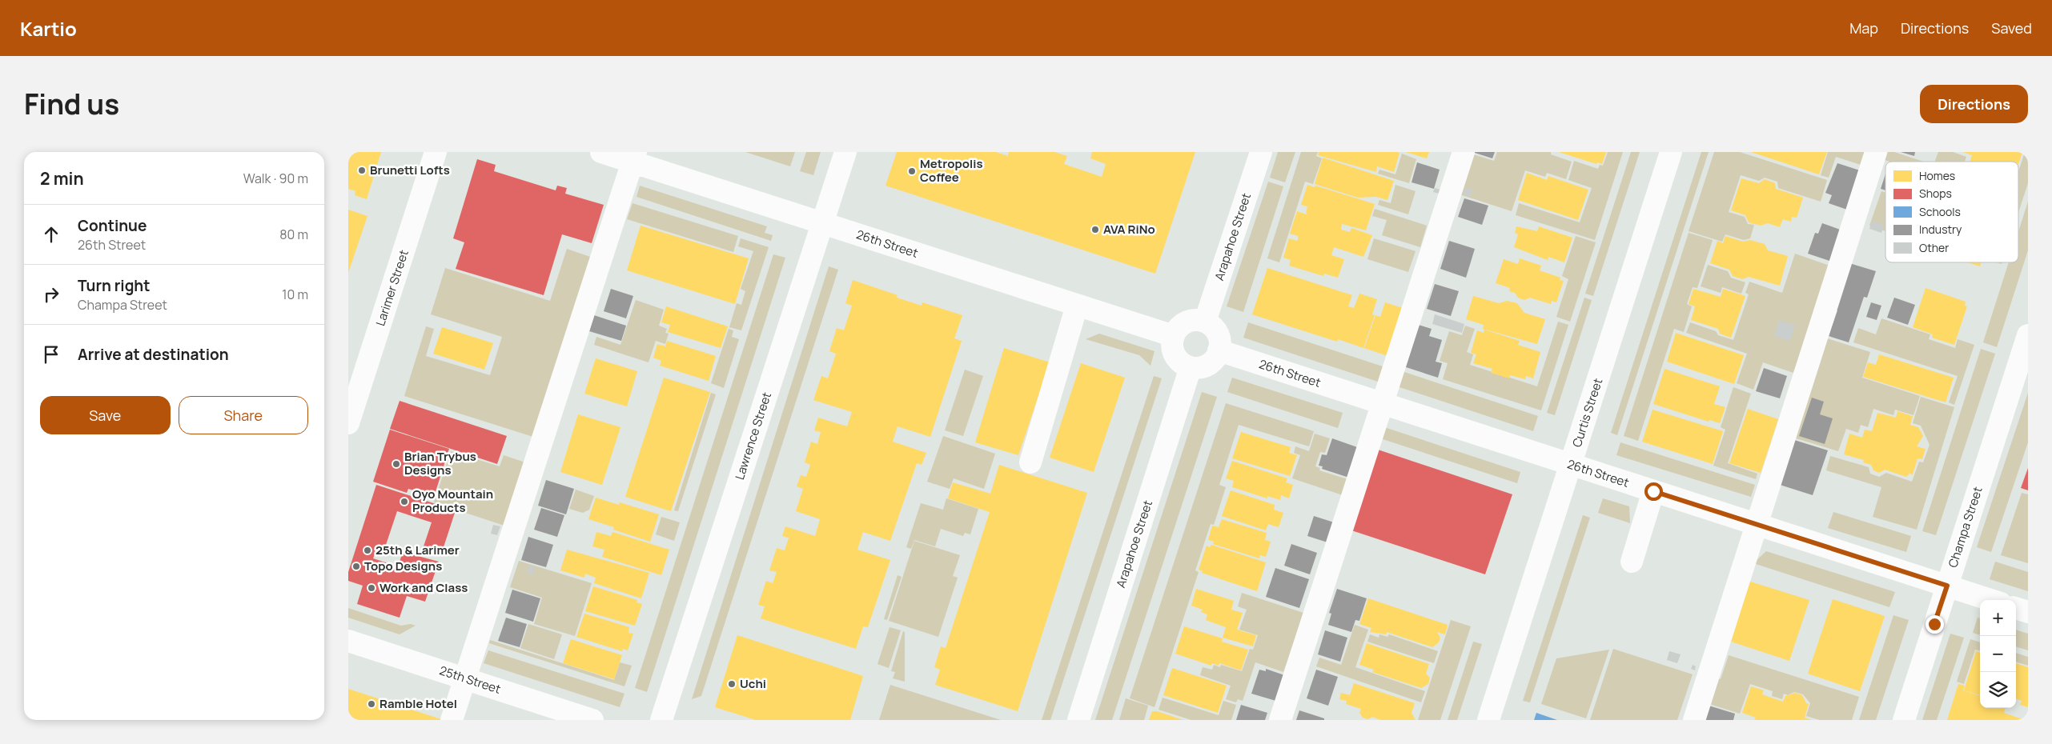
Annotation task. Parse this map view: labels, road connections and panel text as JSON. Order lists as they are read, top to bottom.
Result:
{
  "streets": {
    "street": [
      "Arapahoe Street",
      "26th Street",
      "Larimer Street",
      "Curtis Street",
      "Lawrence Street",
      "Champa Street",
      "25th Street"
    ]
  },
  "crossings": [
    ["Arapahoe Street", "26th Street"],
    ["26th Street", "Curtis Street"],
    ["26th Street", "Lawrence Street"],
    ["26th Street", "Champa Street"]
  ],
  "places": [
    "Brunetti Lofts",
    "Metropolis Coffee",
    "AVA RiNo",
    "Brian Trybus Designs",
    "Oyo Mountain Products",
    "25th & Larimer",
    "Topo Designs",
    "Work and Class",
    "Uchi",
    "Ramble Hotel"
  ],
  "legend": [
    "Homes",
    "Shops",
    "Schools",
    "Industry",
    "Other"
  ],
  "page": {
    "header": "Kartio",
    "nav": ["Map", "Directions", "Saved"],
    "title": "Find us",
    "buttons": [
      "Directions",
      ["Save", "Share"]
    ],
    "heading": ["2 min", "Walk · 90 m"],
    "list": [
      ["Continue", "26th Street", "80 m"],
      ["Turn right", "Champa Street", "10 m"],
      "Arrive at destination"
    ],
    "map_buttons": ["+", "−"]
  }
}
